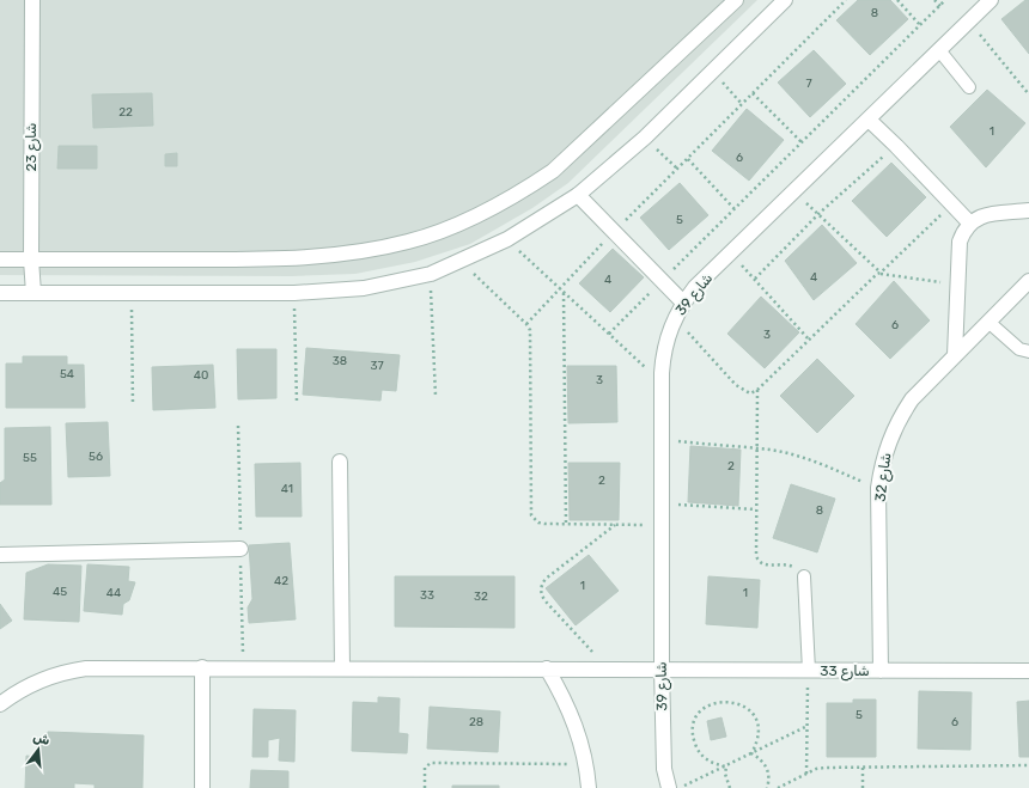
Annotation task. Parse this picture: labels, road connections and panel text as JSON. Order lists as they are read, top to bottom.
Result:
{
  "streets": {
    "street": [
      "شارع 23",
      "شارع 39",
      "شارع 32",
      "شارع 33"
    ]
  },
  "crossings": [
    ["شارع 39", "شارع 33"],
    ["شارع 32", "شارع 33"]
  ],
  "house_numbers": [
    "8",
    "7",
    "22",
    "1",
    "6",
    "5",
    "4",
    "4",
    "6",
    "3",
    "38",
    "37",
    "54",
    "40",
    "3",
    "56",
    "55",
    "2",
    "2",
    "41",
    "8",
    "42",
    "1",
    "45",
    "44",
    "1",
    "33",
    "32",
    "5",
    "28",
    "6"
  ],
  "north": "top"
}
